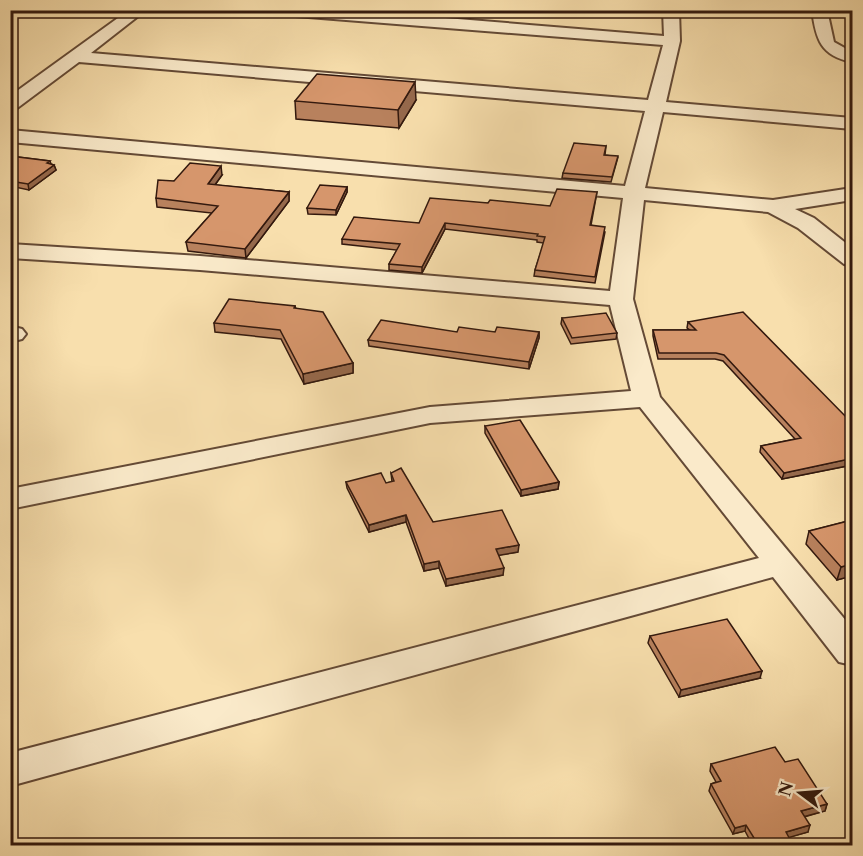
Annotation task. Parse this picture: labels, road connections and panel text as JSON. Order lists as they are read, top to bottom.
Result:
{
  "north": "left"
}
